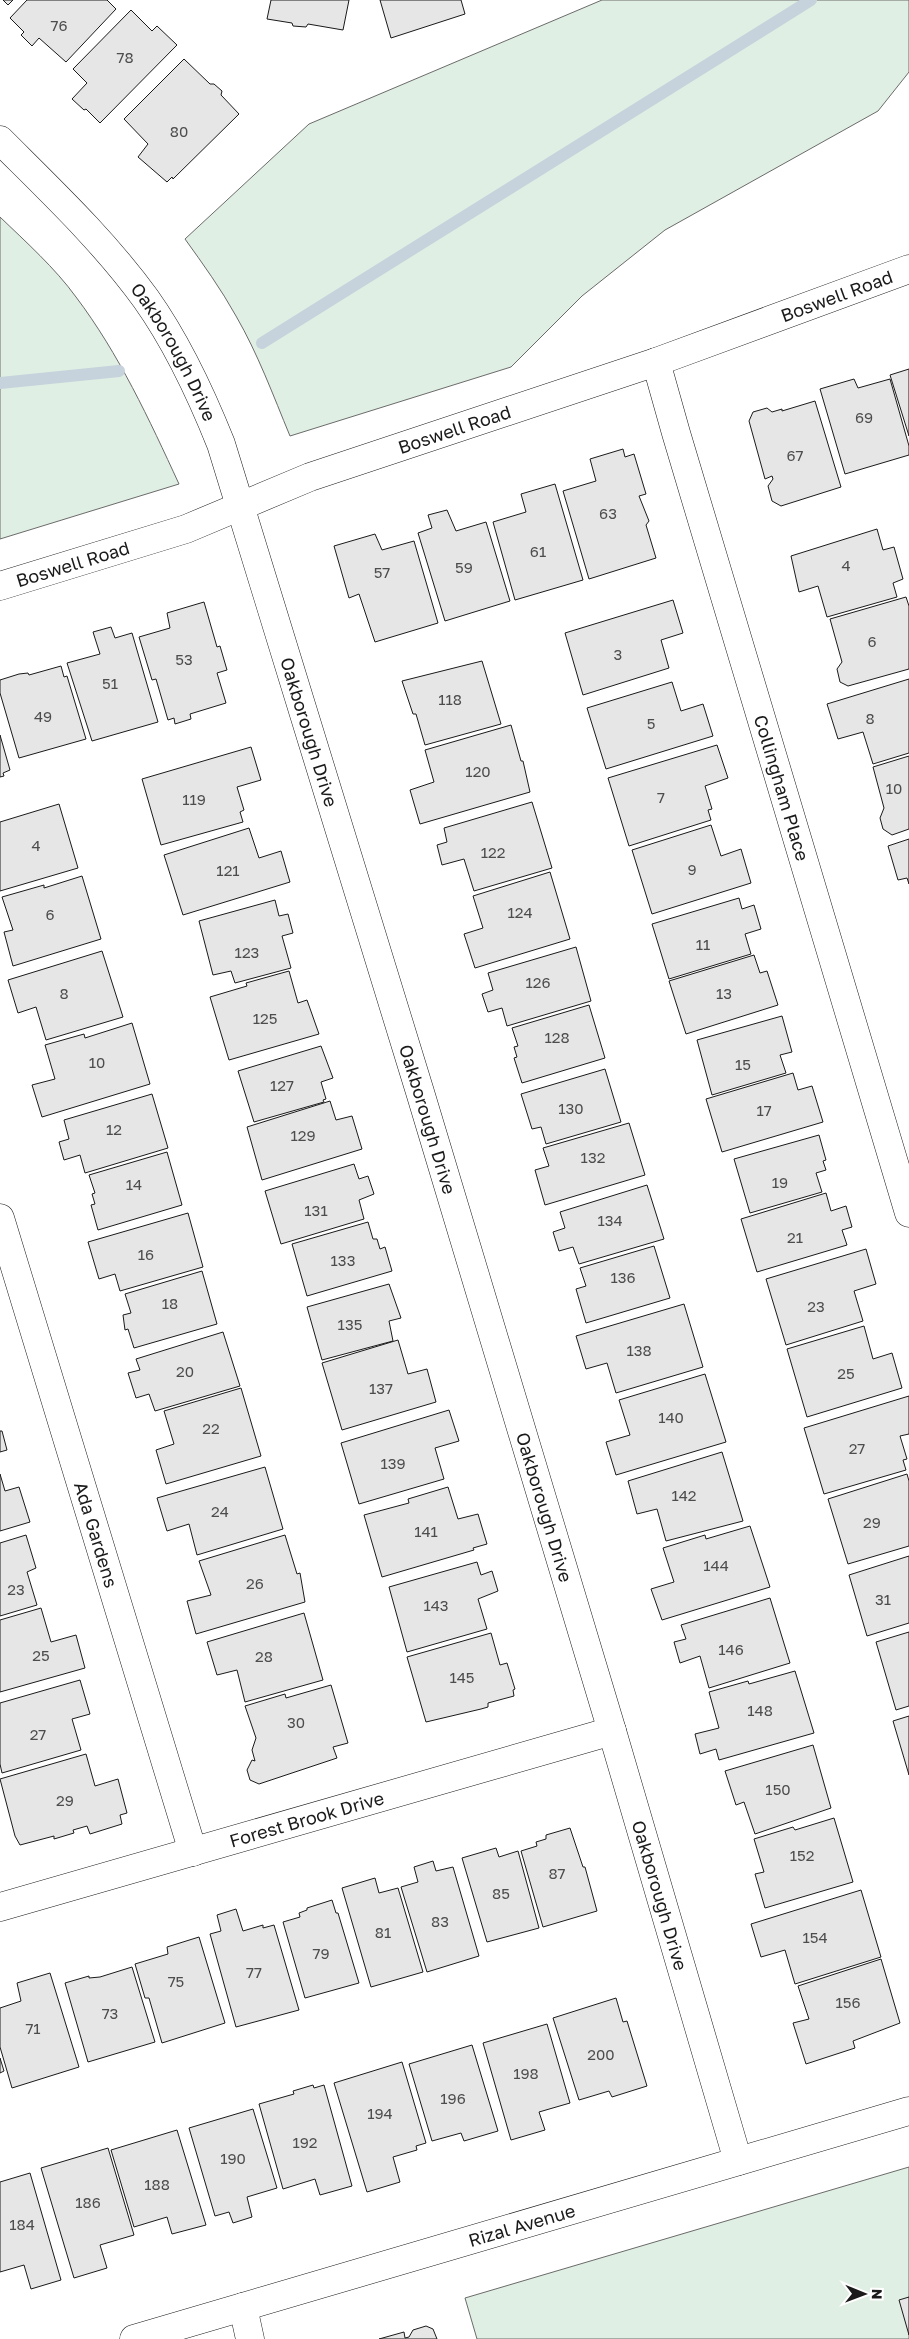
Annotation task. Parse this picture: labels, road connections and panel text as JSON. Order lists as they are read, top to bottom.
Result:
{
  "streets": {
    "street": [
      "Boswell Road",
      "Oakborough Drive",
      "Collingham Place",
      "Ada Gardens",
      "Forest Brook Drive",
      "Rizal Avenue"
    ]
  },
  "crossings": [
    ["Boswell Road", "Oakborough Drive"],
    ["Boswell Road", "Collingham Place"],
    ["Oakborough Drive", "Forest Brook Drive"],
    ["Oakborough Drive", "Rizal Avenue"],
    ["Ada Gardens", "Forest Brook Drive"]
  ],
  "house_numbers": [
    "76",
    "78",
    "80",
    "69",
    "67",
    "63",
    "61",
    "4",
    "59",
    "57",
    "6",
    "3",
    "53",
    "51",
    "118",
    "49",
    "8",
    "5",
    "120",
    "10",
    "7",
    "119",
    "4",
    "122",
    "9",
    "121",
    "124",
    "6",
    "11",
    "123",
    "126",
    "8",
    "13",
    "125",
    "128",
    "10",
    "15",
    "127",
    "130",
    "17",
    "12",
    "129",
    "132",
    "19",
    "14",
    "131",
    "134",
    "21",
    "16",
    "133",
    "136",
    "18",
    "23",
    "135",
    "138",
    "20",
    "25",
    "137",
    "140",
    "22",
    "27",
    "139",
    "142",
    "24",
    "29",
    "141",
    "144",
    "26",
    "23",
    "31",
    "143",
    "146",
    "25",
    "28",
    "145",
    "148",
    "30",
    "27",
    "150",
    "29",
    "152",
    "87",
    "85",
    "83",
    "81",
    "154",
    "79",
    "77",
    "75",
    "156",
    "73",
    "71",
    "200",
    "198",
    "196",
    "194",
    "192",
    "190",
    "188",
    "186",
    "184"
  ],
  "north": "right"
}
